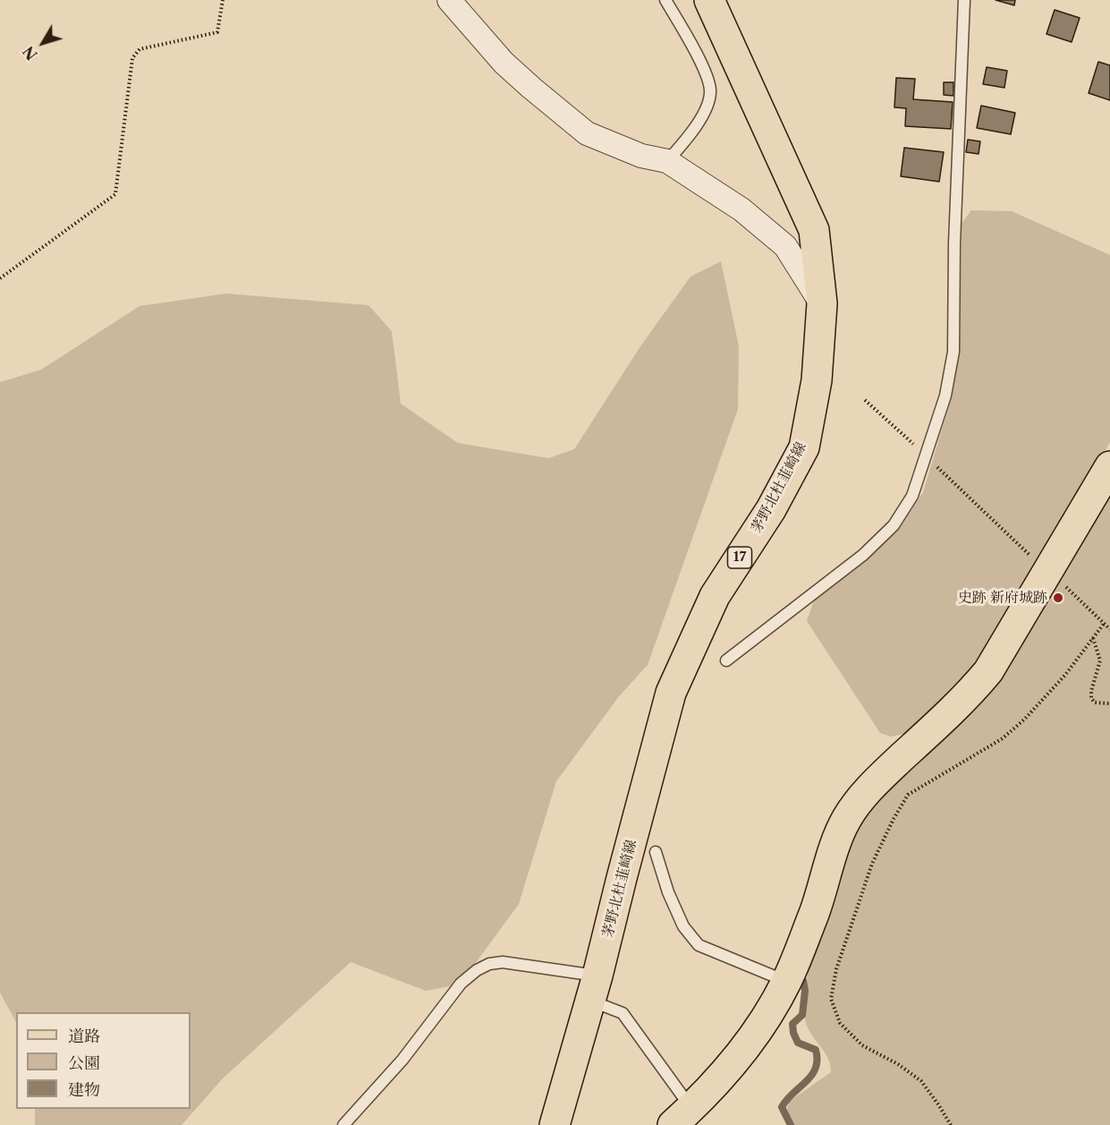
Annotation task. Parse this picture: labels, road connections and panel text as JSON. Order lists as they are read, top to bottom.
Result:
{
  "streets": {
    "main road": ["茅野北杜韮崎線", "17"]
  },
  "places": ["史跡 新府城跡"],
  "legend": ["道路", "公園", "建物"],
  "north": "bottom left"
}
